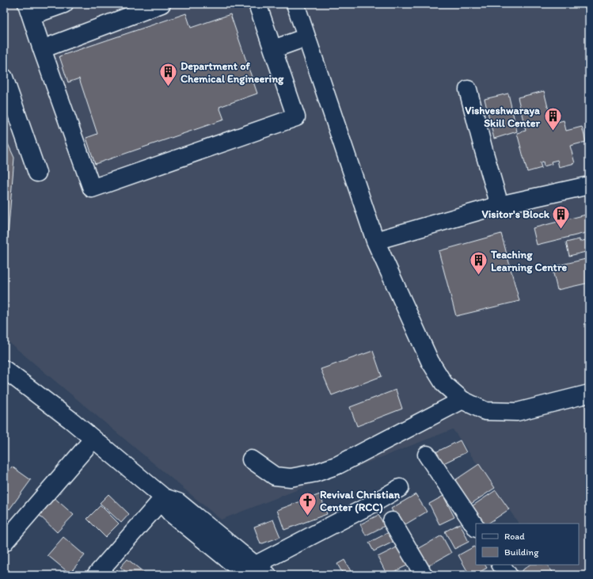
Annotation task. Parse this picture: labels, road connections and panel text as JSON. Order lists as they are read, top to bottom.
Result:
{
  "places": {
    "building": [
      "Department of Chemical Engineering",
      "Vishveshwaraya Skill Center",
      "Visitor's Block",
      "Teaching Learning Centre"
    ],
    "church": ["Revival Christian Center (RCC)"]
  },
  "legend": ["Road", "Building"]
}
